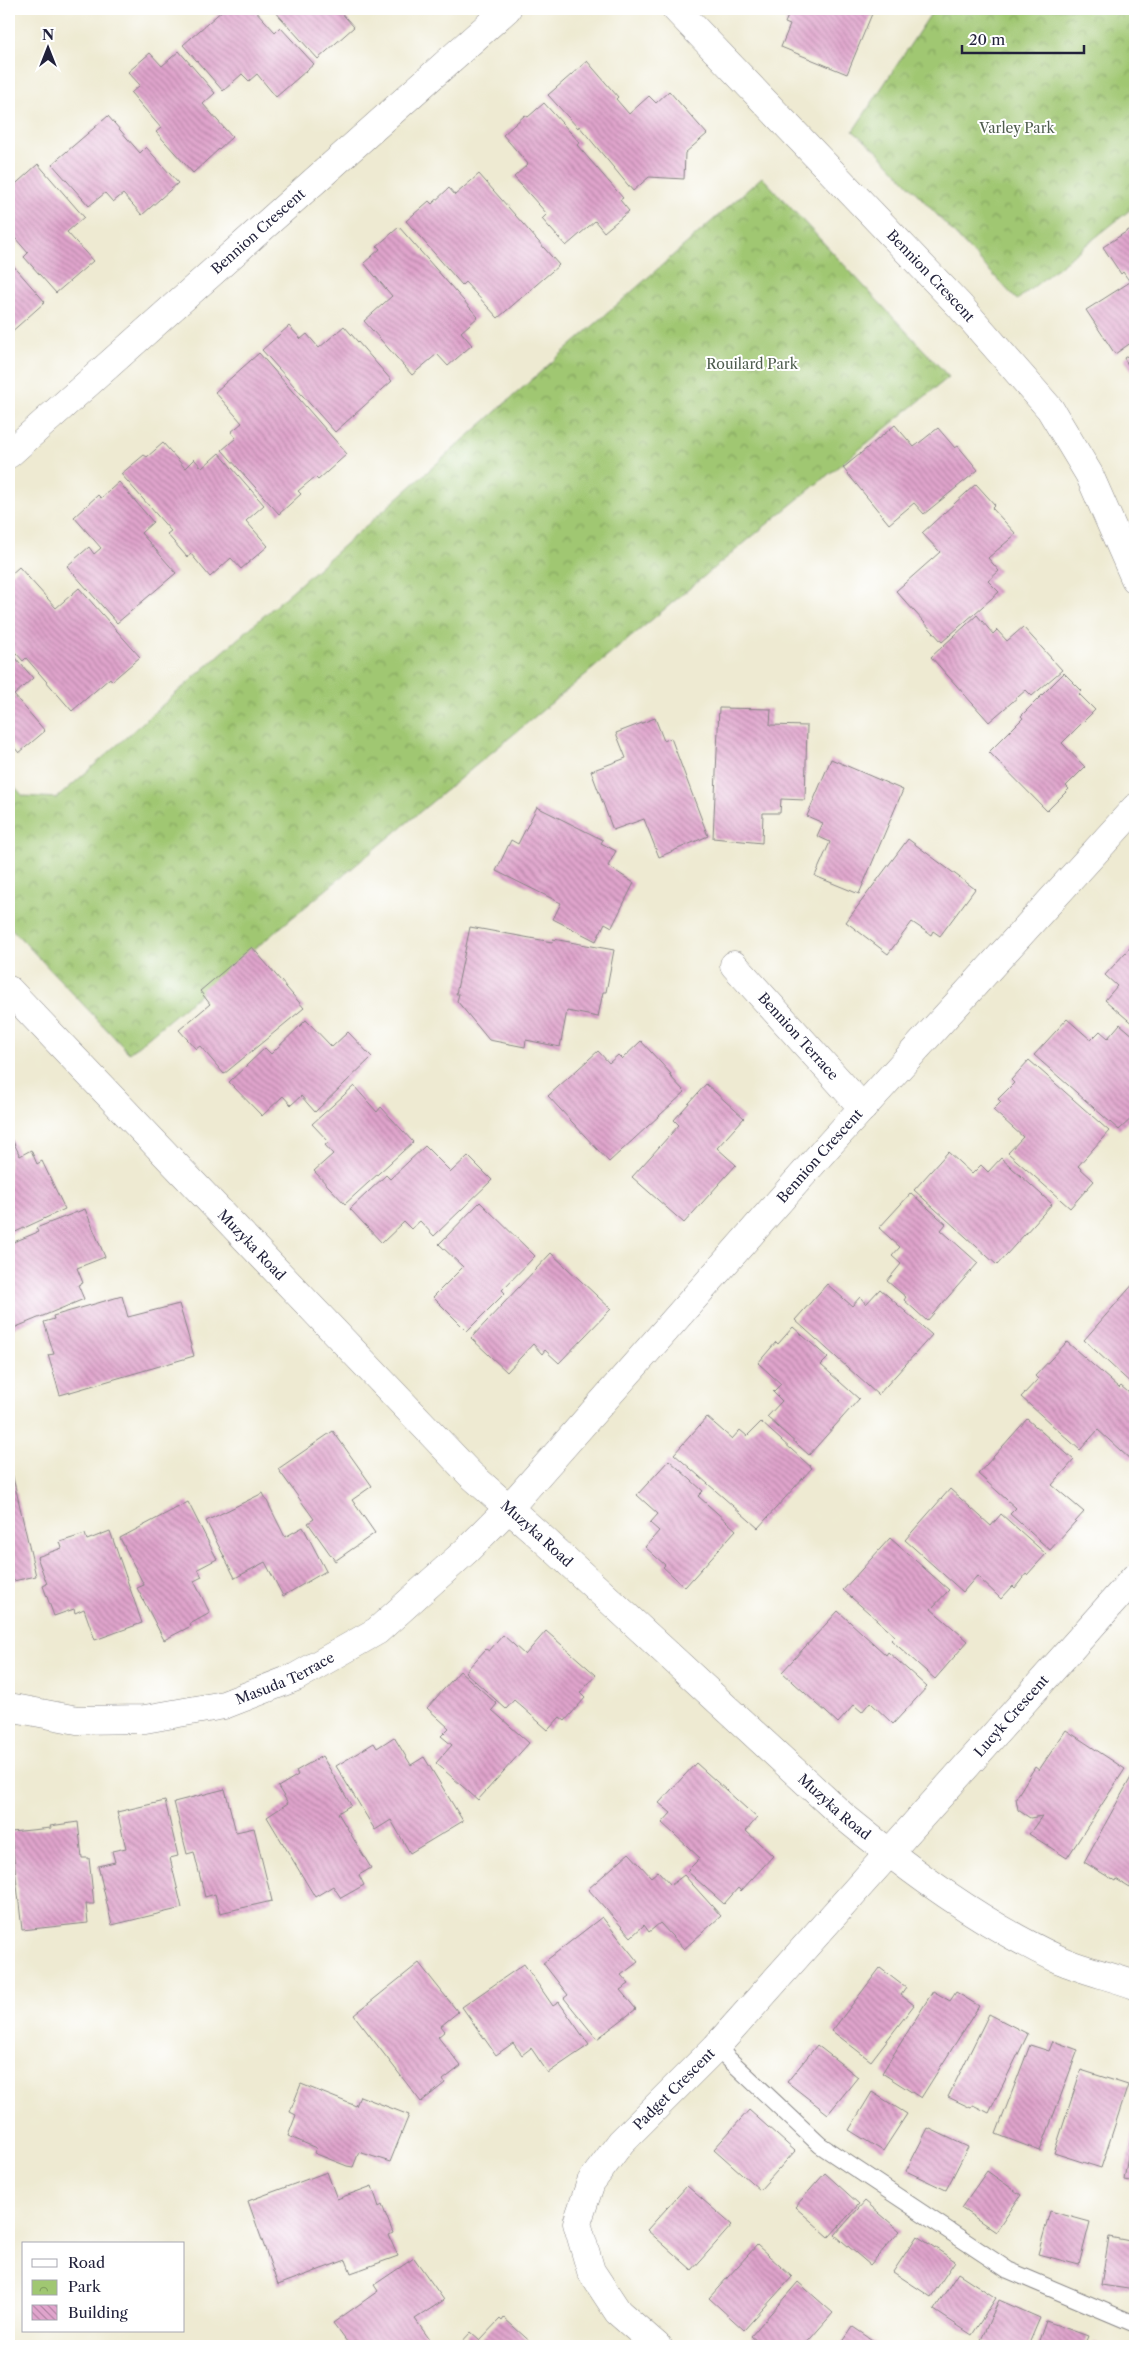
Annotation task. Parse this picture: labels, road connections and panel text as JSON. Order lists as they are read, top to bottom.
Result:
{
  "streets": {
    "street": [
      "Bennion Crescent",
      "Bennion Terrace",
      "Muzyka Road",
      "Masuda Terrace",
      "Lucyk Crescent",
      "Padget Crescent"
    ]
  },
  "crossings": [
    ["Bennion Crescent", "Bennion Terrace"],
    ["Bennion Crescent", "Muzyka Road"],
    ["Bennion Crescent", "Masuda Terrace"],
    ["Muzyka Road", "Masuda Terrace"],
    ["Muzyka Road", "Lucyk Crescent"],
    ["Muzyka Road", "Padget Crescent"],
    ["Lucyk Crescent", "Padget Crescent"]
  ],
  "parks": ["Varley Park", "Rouilard Park"],
  "legend": ["Road", "Park", "Building"],
  "scale_bar": "20 m",
  "north": "top"
}
